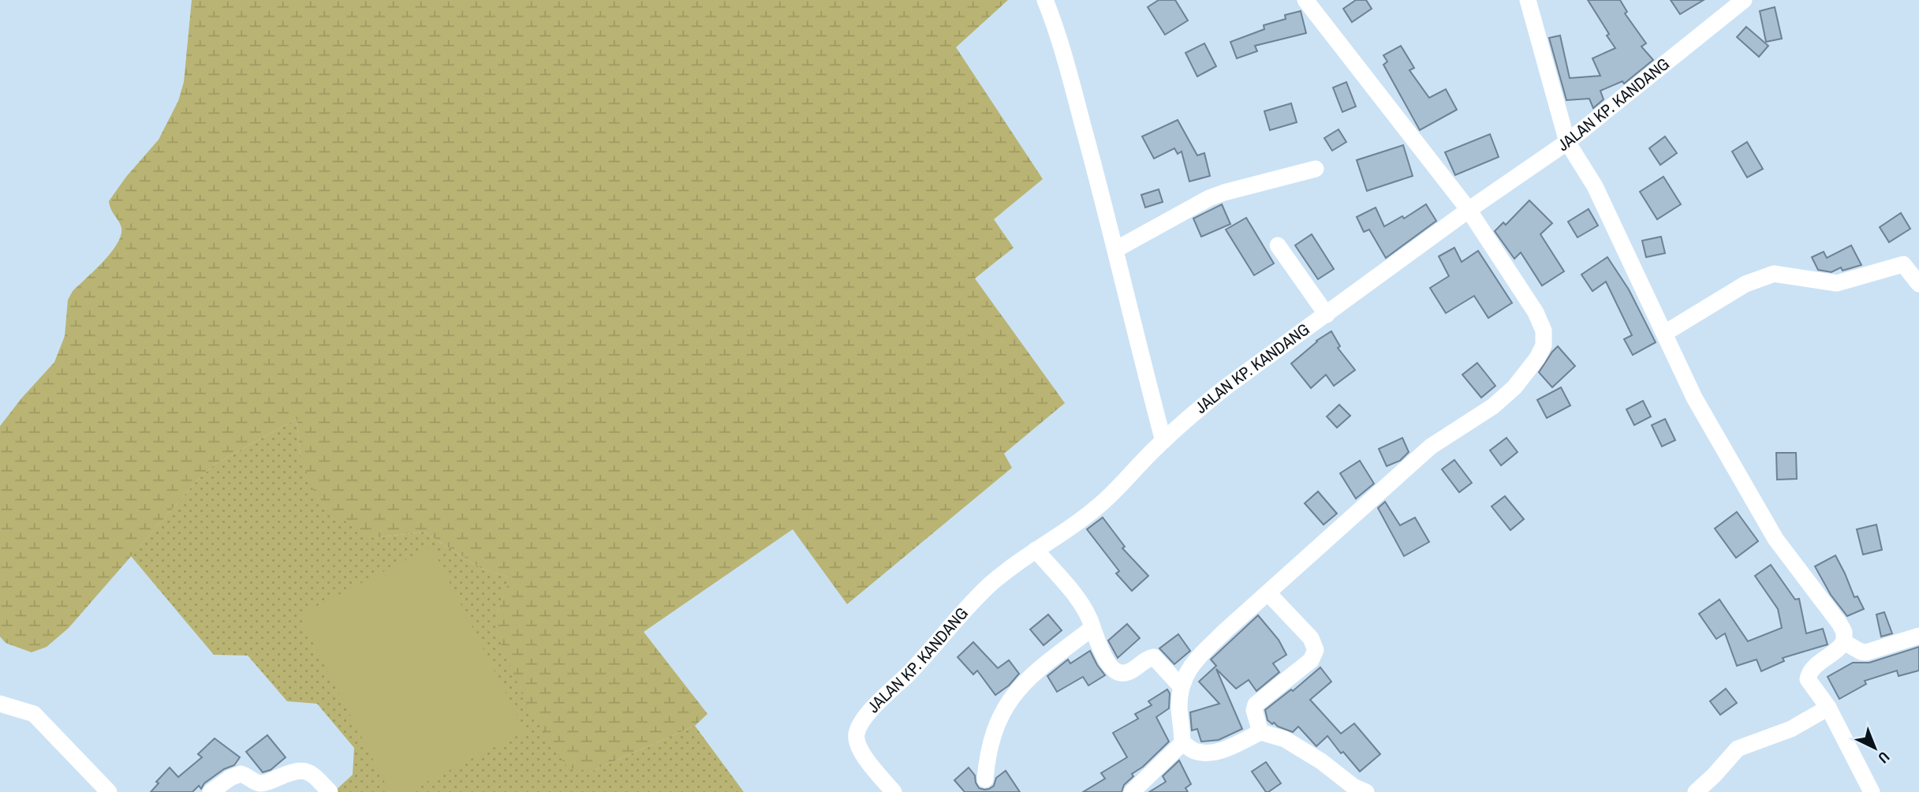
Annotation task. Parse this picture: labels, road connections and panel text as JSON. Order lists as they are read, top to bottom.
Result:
{
  "streets": {
    "street": ["JALAN KP. KANDANG"]
  },
  "north": "bottom right"
}
